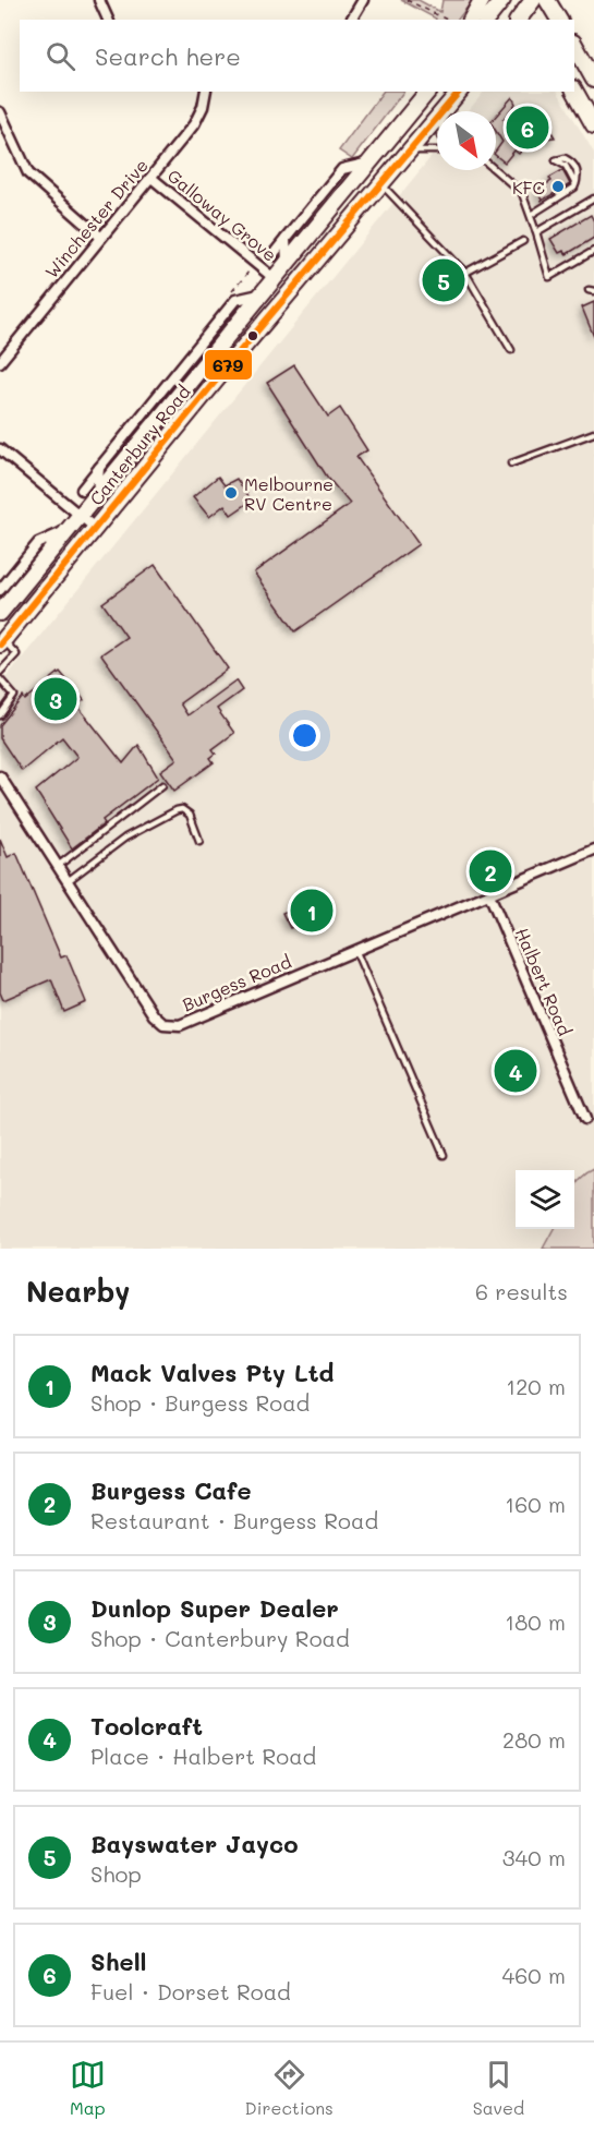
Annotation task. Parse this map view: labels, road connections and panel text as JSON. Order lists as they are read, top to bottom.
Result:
{
  "streets": {
    "main road": ["Canterbury Road"],
    "street": [
      "Galloway Grove",
      "Winchester Drive",
      "Halbert Road",
      "Burgess Road"
    ]
  },
  "crossings": [
    ["Galloway Grove", "Winchester Drive"],
    ["Galloway Grove", "Canterbury Road"],
    ["Halbert Road", "Burgess Road"]
  ],
  "places": ["KFC", "Melbourne RV Centre"],
  "lines": ["transit line 679"],
  "north": "bottom right",
  "page": {
    "search": "Search here",
    "pins": [
      "6",
      "5",
      "3",
      "2",
      "1",
      "4"
    ],
    "heading": ["Nearby", "6 results"],
    "list": [
      {
        "mark": "1",
        "name": "Mack Valves Pty Ltd",
        "note": "Shop · Burgess Road",
        "value": "120 m"
      },
      {
        "mark": "2",
        "name": "Burgess Cafe",
        "note": "Restaurant · Burgess Road",
        "value": "160 m"
      },
      {
        "mark": "3",
        "name": "Dunlop Super Dealer",
        "note": "Shop · Canterbury Road",
        "value": "180 m"
      },
      {
        "mark": "4",
        "name": "Toolcraft",
        "note": "Place · Halbert Road",
        "value": "280 m"
      },
      {
        "mark": "5",
        "name": "Bayswater Jayco",
        "note": "Shop",
        "value": "340 m"
      },
      {
        "mark": "6",
        "name": "Shell",
        "note": "Fuel · Dorset Road",
        "value": "460 m"
      }
    ],
    "nav": ["Map", "Directions", "Saved"]
  }
}
